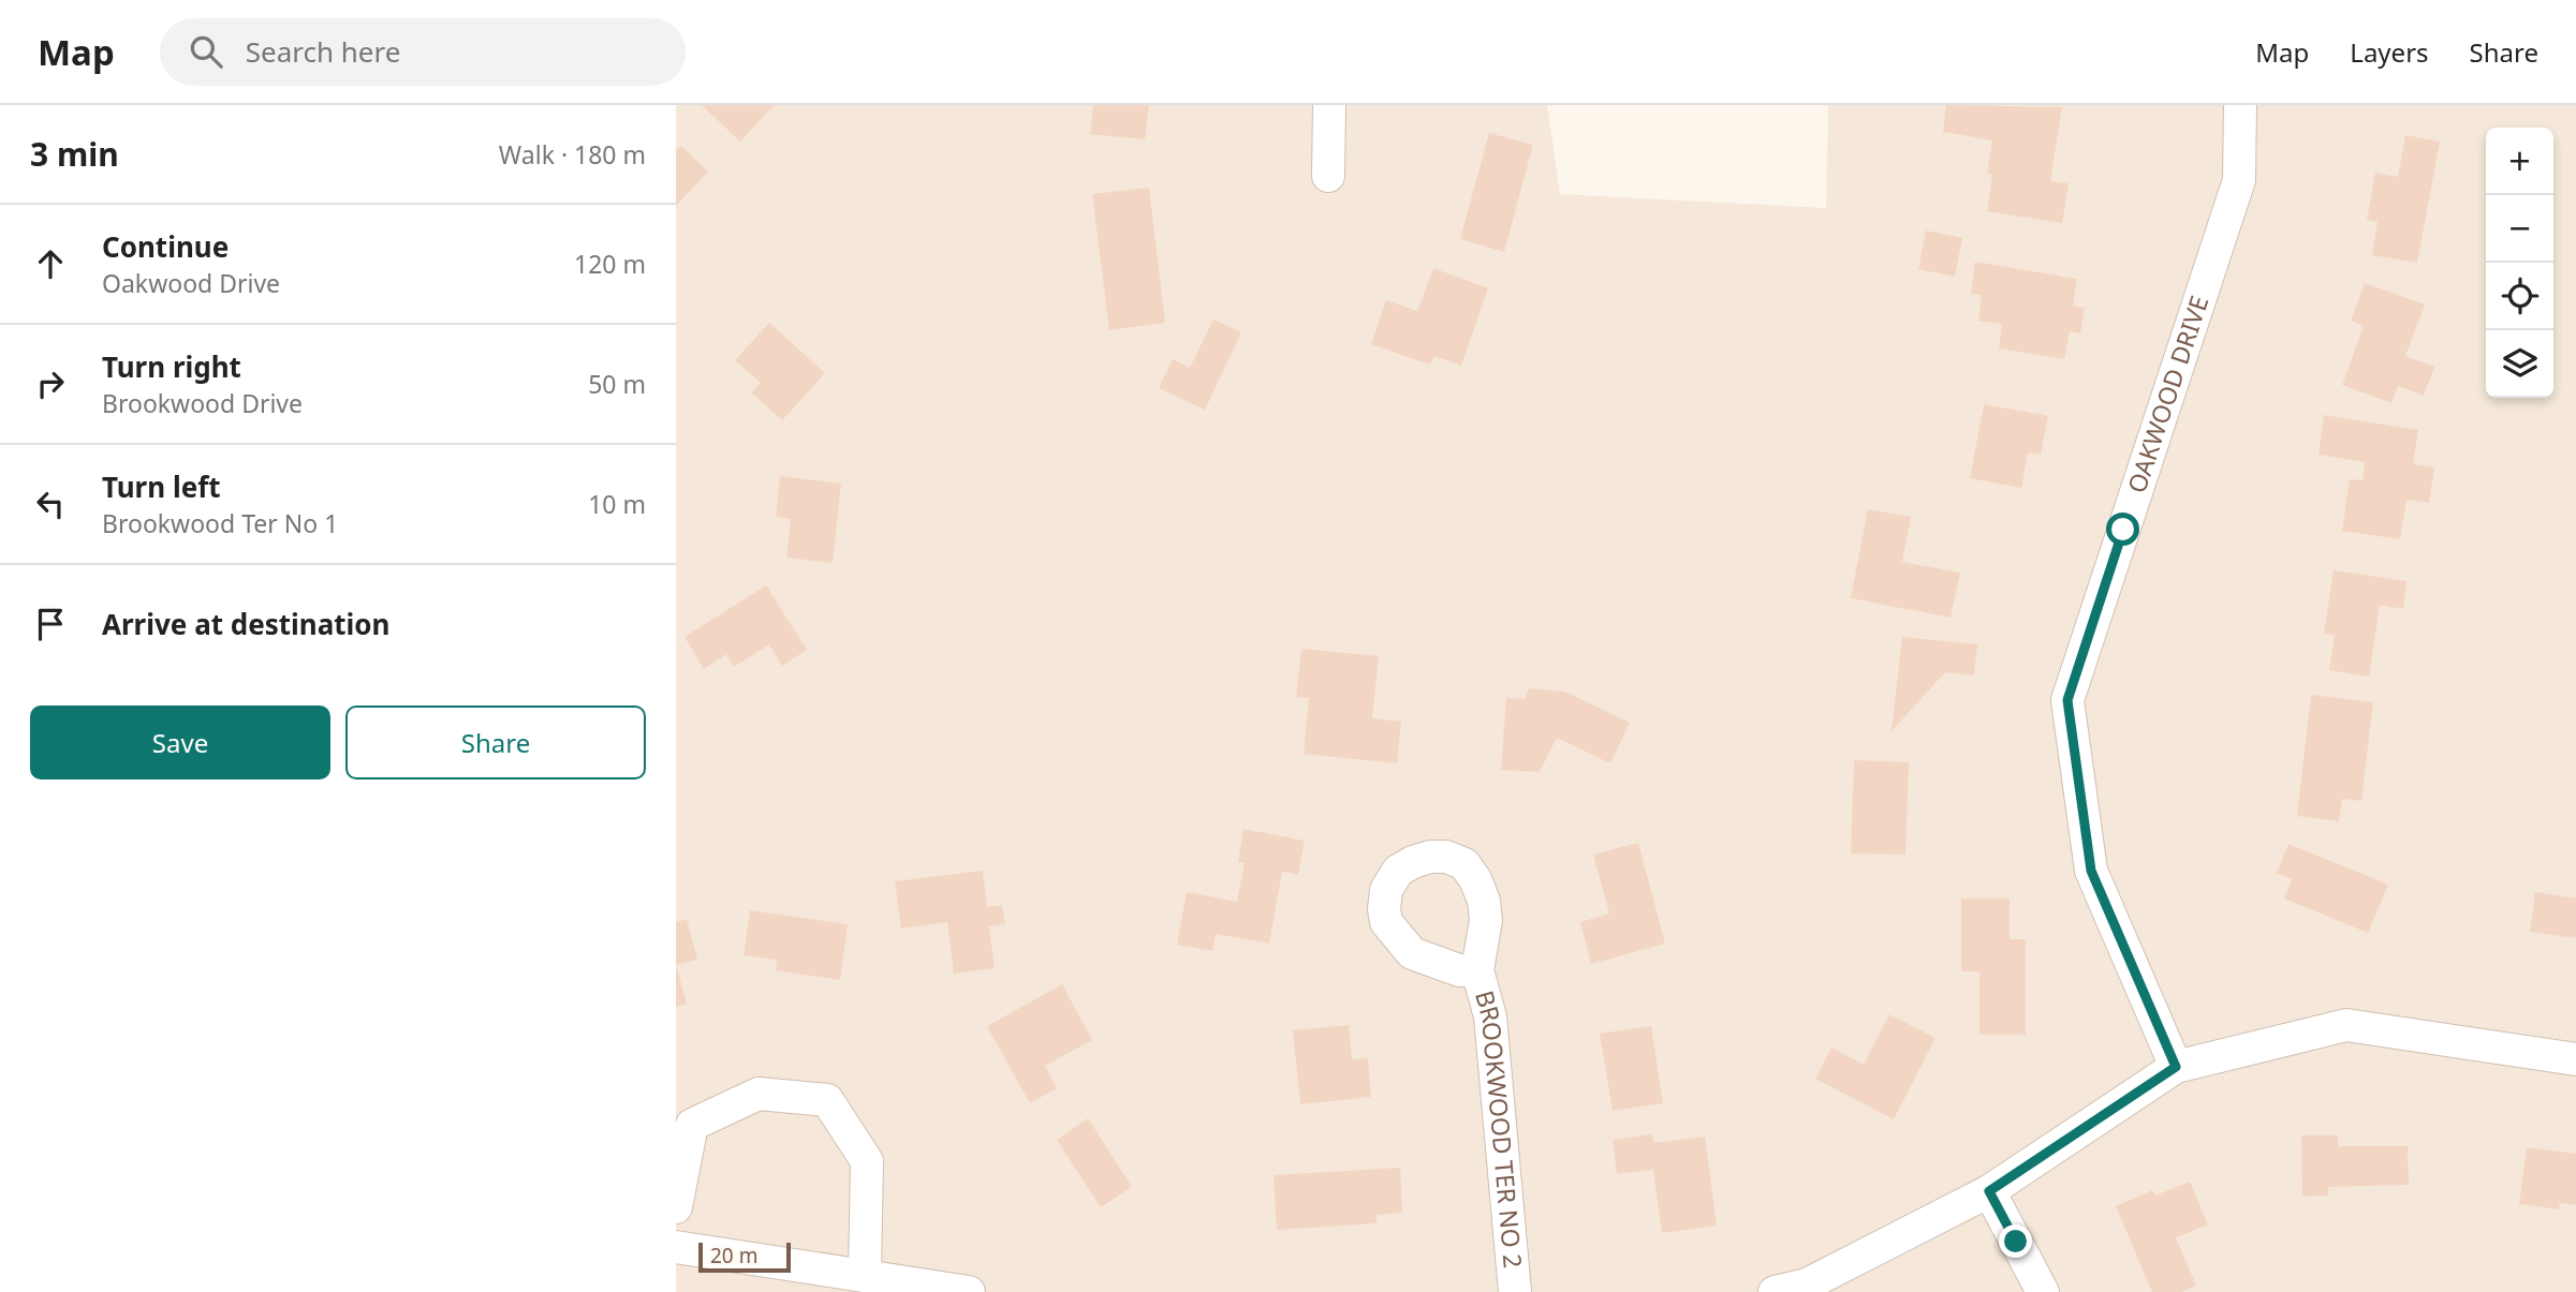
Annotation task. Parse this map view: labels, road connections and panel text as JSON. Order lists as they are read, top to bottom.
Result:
{
  "streets": {
    "street": ["OAKWOOD DRIVE", "BROOKWOOD TER NO 2"]
  },
  "scale_bar": "20 m",
  "page": {
    "header": "Map",
    "search": "Search here",
    "nav": ["Map", "Layers", "Share"],
    "heading": ["3 min", "Walk · 180 m"],
    "map_buttons": ["+", "−"],
    "list": [
      ["Continue", "Oakwood Drive", "120 m"],
      ["Turn right", "Brookwood Drive", "50 m"],
      ["Turn left", "Brookwood Ter No 1", "10 m"],
      "Arrive at destination"
    ],
    "buttons": ["Save", "Share"],
    "scale": "20 m"
  }
}
